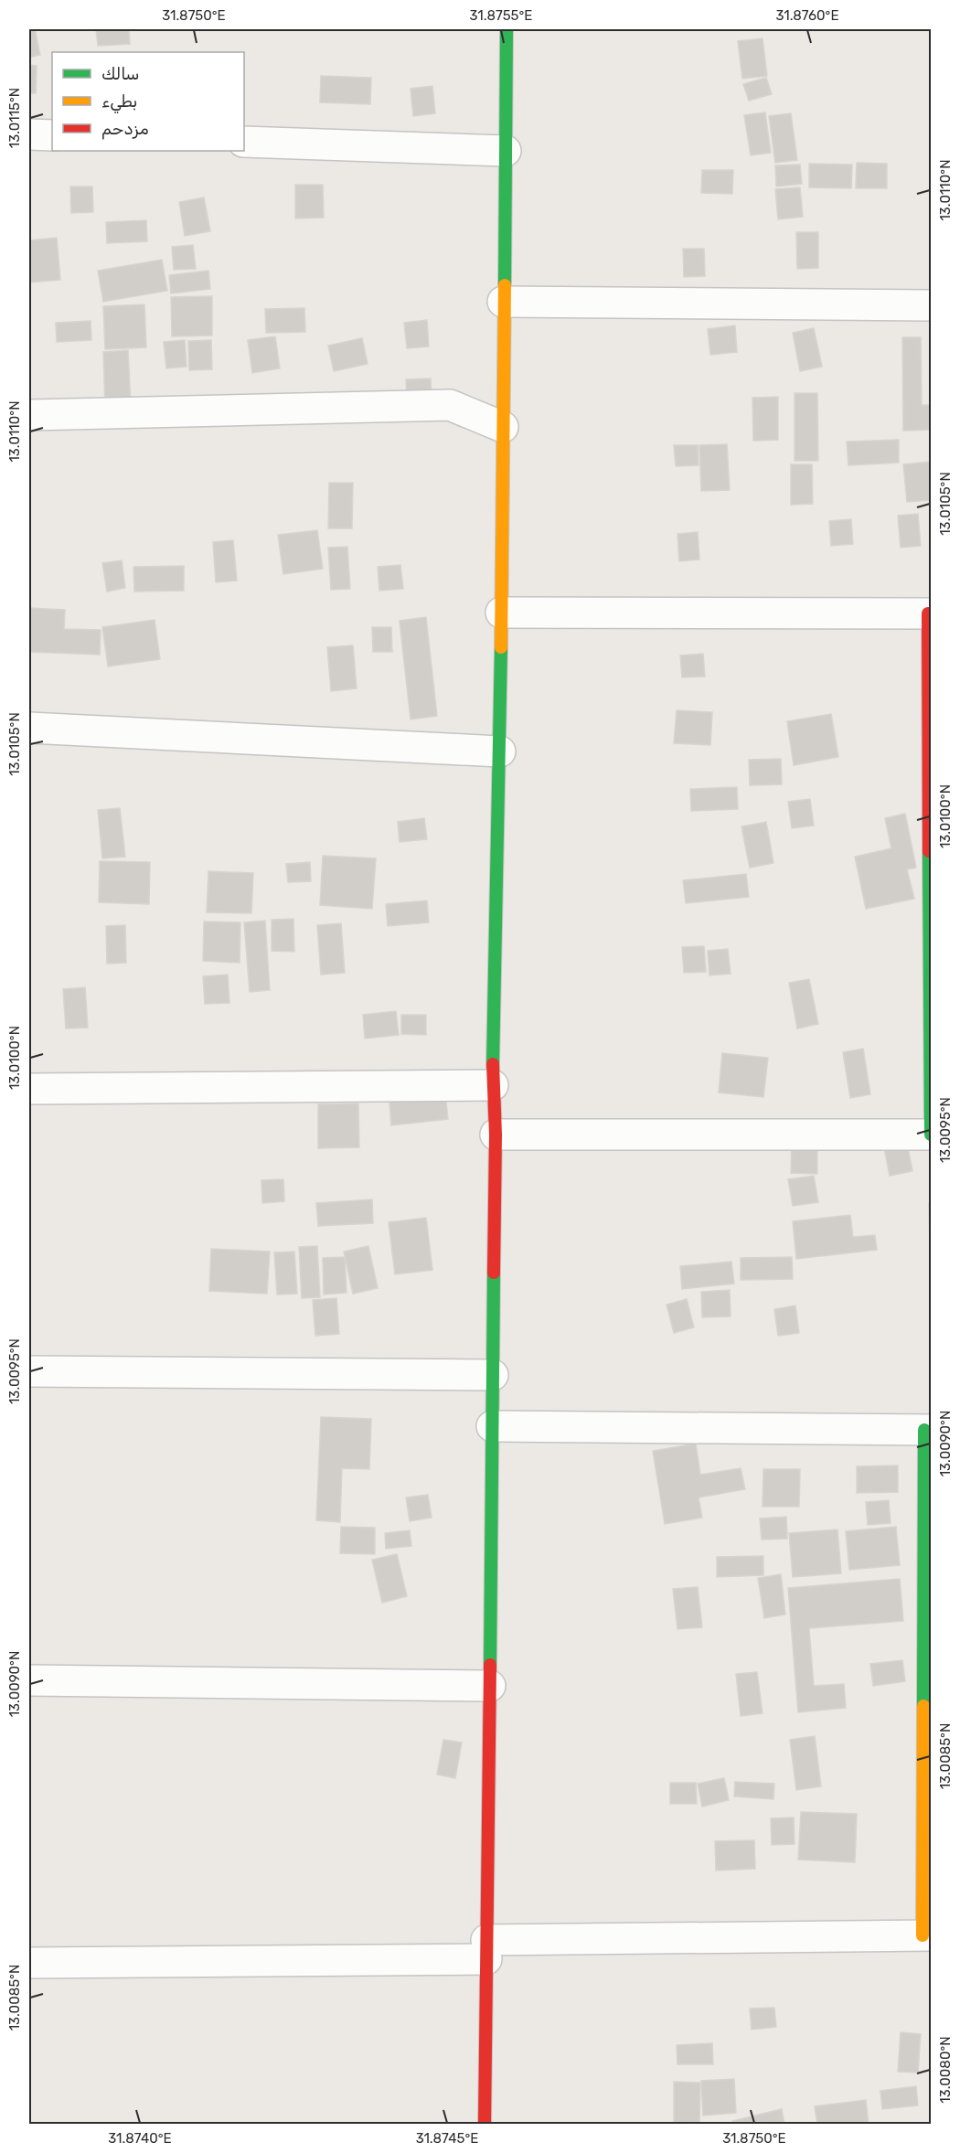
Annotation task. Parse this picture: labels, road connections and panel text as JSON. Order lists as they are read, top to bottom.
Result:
{
  "legend": ["سالك", "بطيء", "مزدحم"],
  "coordinates": [
    "31.8750°E",
    "31.8755°E",
    "31.8760°E",
    "13.0115°N",
    "13.0110°N",
    "13.0105°N",
    "13.0100°N",
    "13.0095°N",
    "13.0090°N",
    "13.0085°N",
    "13.0080°N",
    "31.8740°E",
    "31.8745°E"
  ]
}
